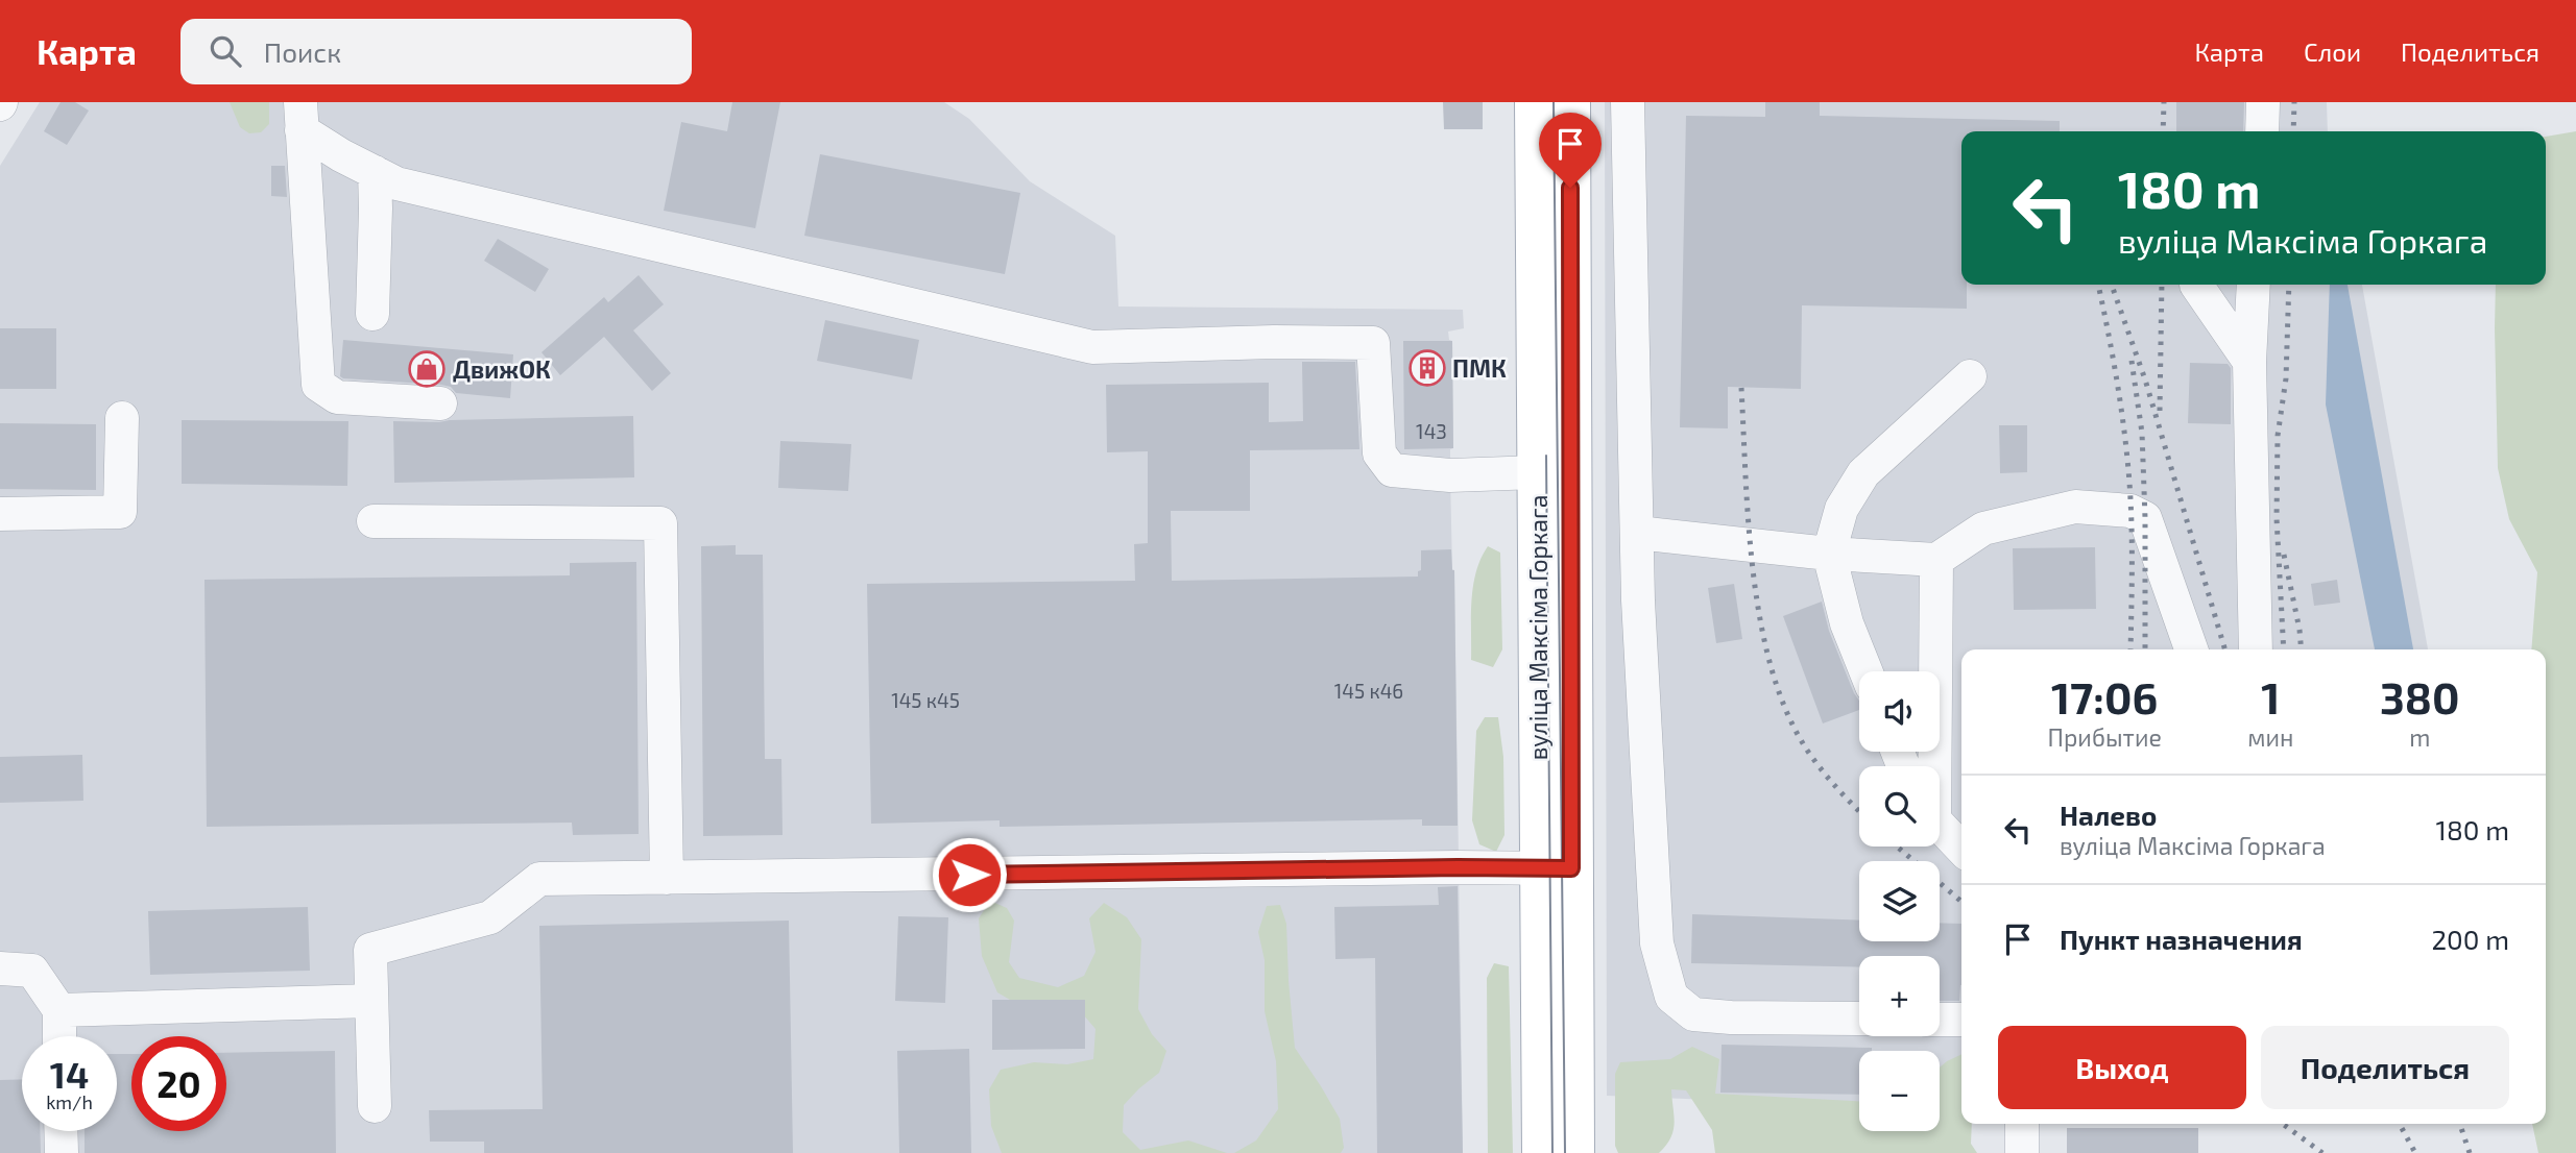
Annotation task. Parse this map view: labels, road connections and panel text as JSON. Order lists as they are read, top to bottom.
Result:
{
  "streets": {
    "main road": ["вуліца Максіма Горкага"]
  },
  "places": {
    "building": ["ПМК"],
    "shop": ["ДвижОК"]
  },
  "house_numbers": ["143", "145 к46", "145 к45"],
  "page": {
    "header": "Карта",
    "search": "Поиск",
    "nav": ["Карта", "Слои", "Поделиться"],
    "turn": ["180 m", "вуліца Максіма Горкага"],
    "eta": [
      "17:06",
      "Прибытие",
      "1",
      "мин",
      "380",
      "m"
    ],
    "map_buttons": ["+", "−"],
    "list": [
      {
        "name": "Налево",
        "note": "вуліца Максіма Горкага",
        "value": "180 m"
      },
      {
        "name": "Пункт назначения",
        "value": "200 m"
      }
    ],
    "buttons": ["Выход", "Поделиться"],
    "speed": "14 km/h",
    "limit": "20"
  }
}
